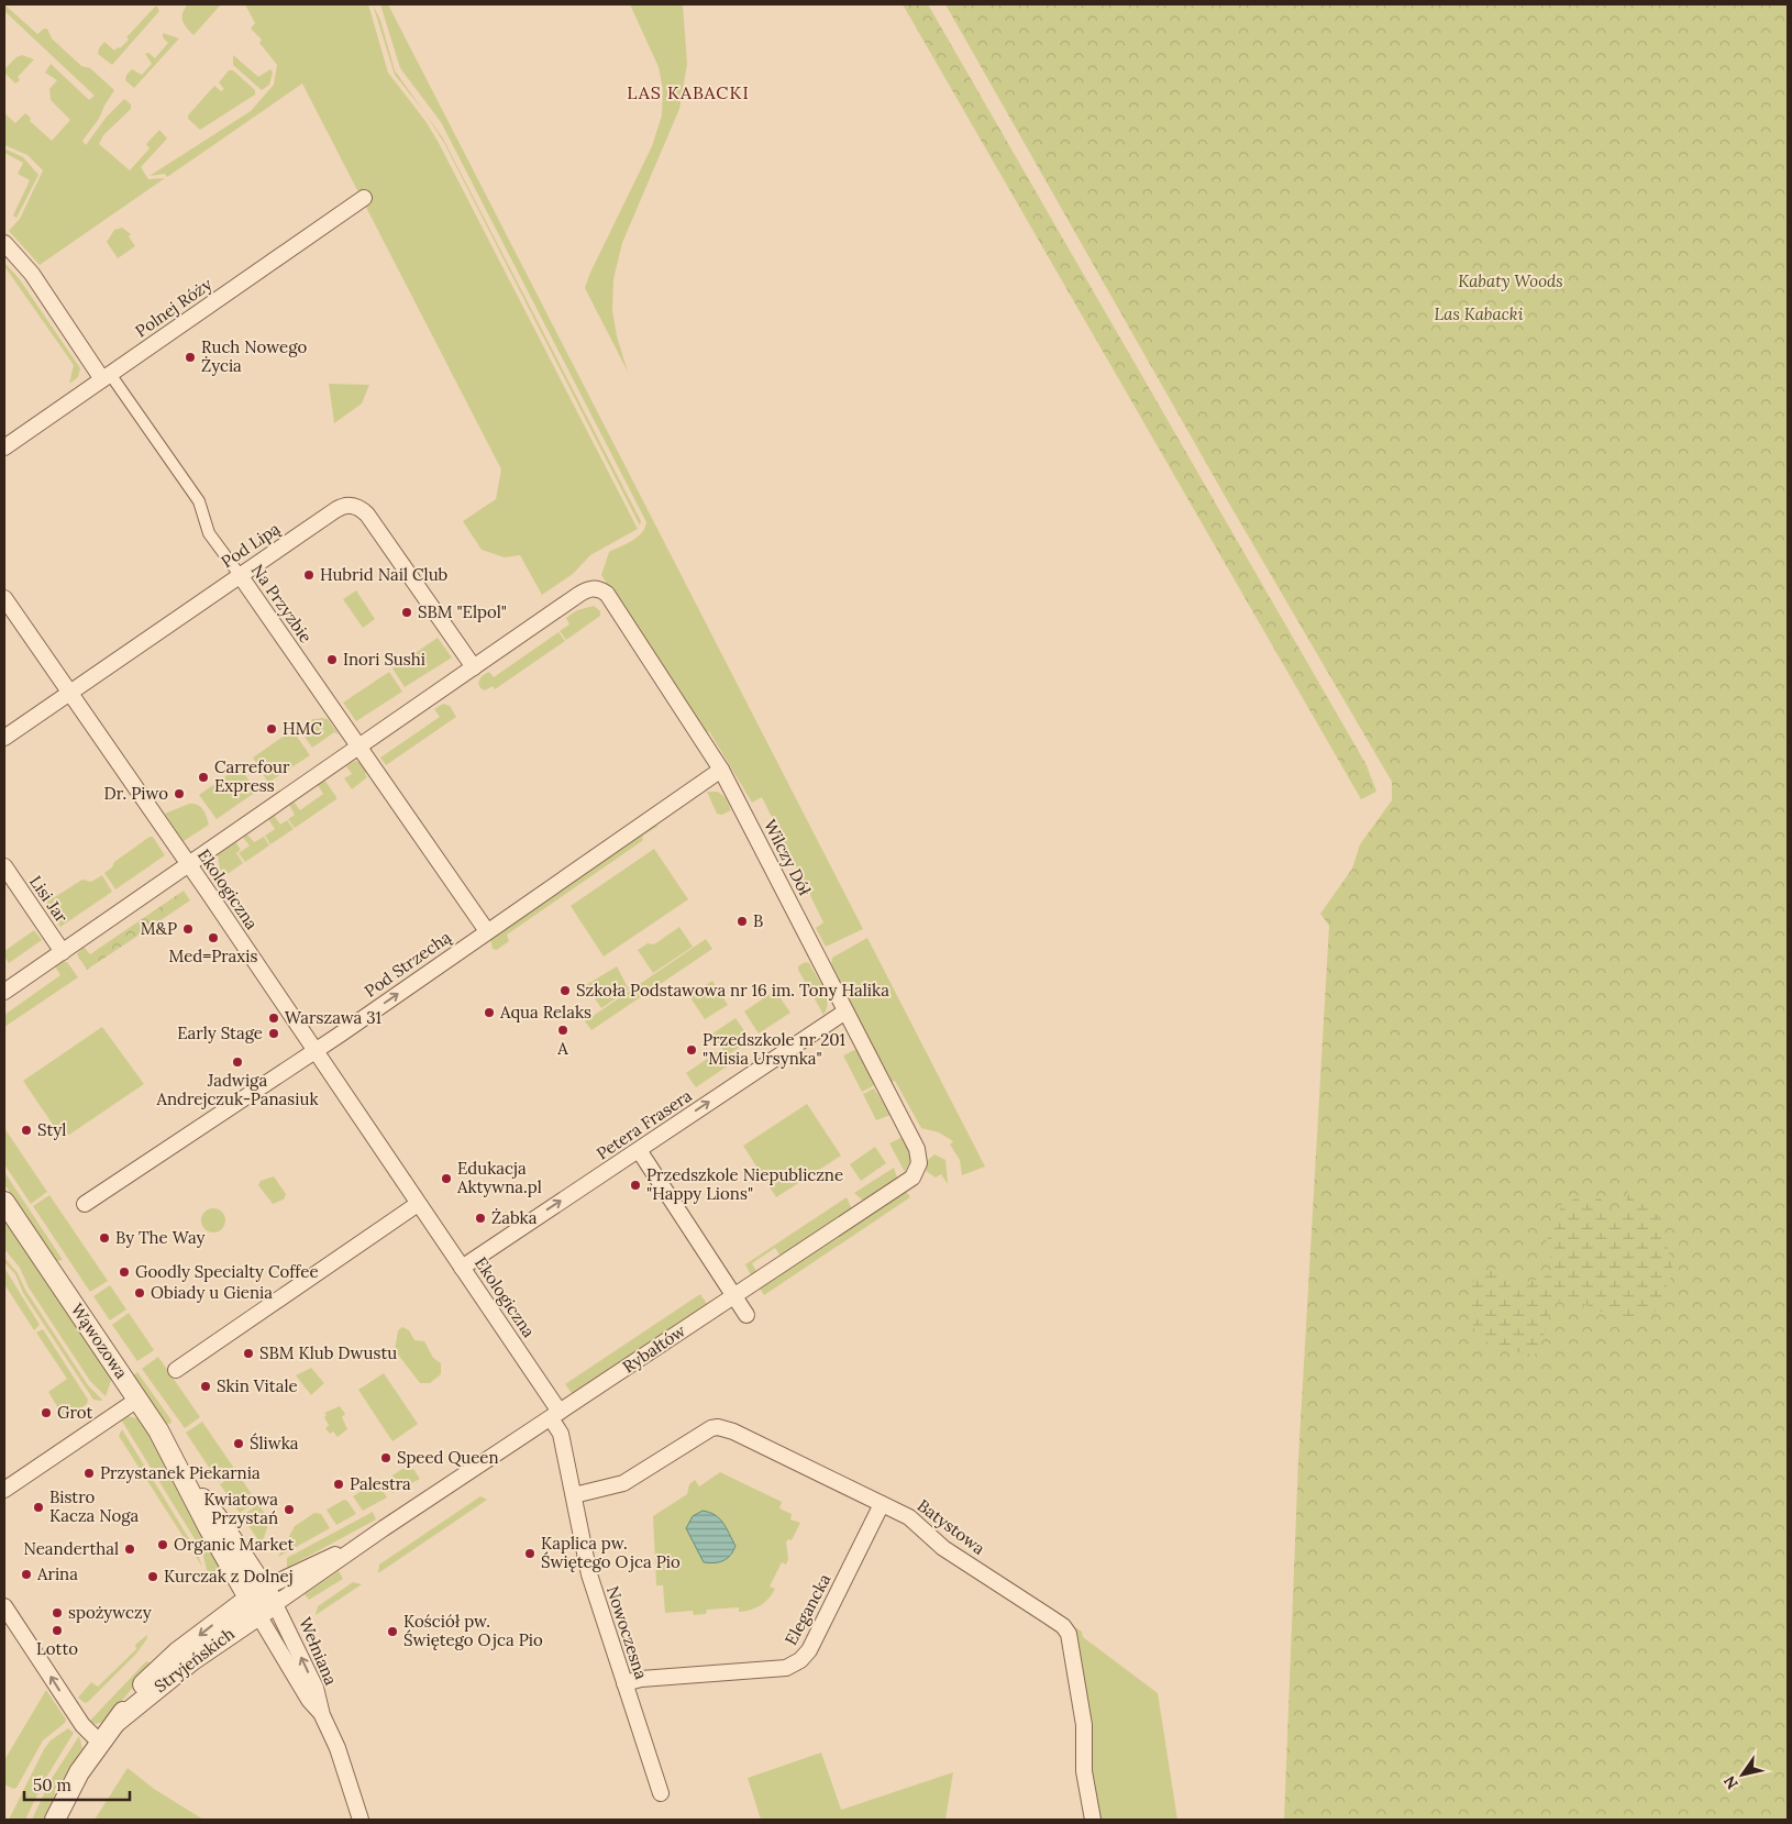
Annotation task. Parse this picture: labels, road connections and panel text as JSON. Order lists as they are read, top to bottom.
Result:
{
  "streets": {
    "street": [
      "Polnej Róży",
      "Pod Lipą",
      "Na Przyzbie",
      "Wilczy Dół",
      "Ekologiczna",
      "Lisi Jar",
      "Pod Strzechą",
      "Petera Frasera",
      "Wąwozowa",
      "Rybałtów",
      "Batystowa",
      "Elegancka",
      "Nowoczesna",
      "Wełniana",
      "Stryjeńskich"
    ]
  },
  "crossings": [
    ["Polnej Róży", "Na Przyzbie"],
    ["Pod Lipą", "Na Przyzbie"],
    ["Pod Lipą", "Wilczy Dół"],
    ["Pod Lipą", "Ekologiczna"],
    ["Na Przyzbie", "Pod Strzechą"],
    ["Wilczy Dół", "Pod Strzechą"],
    ["Wilczy Dół", "Petera Frasera"],
    ["Wilczy Dół", "Rybałtów"],
    ["Ekologiczna", "Pod Strzechą"],
    ["Ekologiczna", "Petera Frasera"],
    ["Ekologiczna", "Rybałtów"],
    ["Ekologiczna", "Nowoczesna"],
    ["Wąwozowa", "Rybałtów"],
    ["Wąwozowa", "Wełniana"],
    ["Wąwozowa", "Stryjeńskich"],
    ["Rybałtów", "Nowoczesna"],
    ["Rybałtów", "Wełniana"],
    ["Rybałtów", "Stryjeńskich"],
    ["Batystowa", "Elegancka"],
    ["Batystowa", "Nowoczesna"],
    ["Elegancka", "Nowoczesna"],
    ["Wełniana", "Stryjeńskich"]
  ],
  "one_way": ["Petera Frasera"],
  "districts": ["LAS KABACKI"],
  "parks": ["Kabaty Woods", "Las Kabacki"],
  "places": [
    "Ruch Nowego Życia",
    "Hubrid Nail Club",
    "SBM \"Elpol\"",
    "Inori Sushi",
    "HMC",
    "Carrefour Express",
    "Dr. Piwo",
    "B",
    "M&P",
    "Med=Praxis",
    "Szkoła Podstawowa nr 16 im. Tony Halika",
    "Aqua Relaks",
    "Warszawa 31",
    "A",
    "Early Stage",
    "Przedszkole nr 201 \"Misia Ursynka\"",
    "Jadwiga Andrejczuk-Panasiuk",
    "Styl",
    "Edukacja Aktywna.pl",
    "Przedszkole Niepubliczne \"Happy Lions\"",
    "Żabka",
    "By The Way",
    "Goodly Specialty Coffee",
    "Obiady u Gienia",
    "SBM Klub Dwustu",
    "Skin Vitale",
    "Grot",
    "Śliwka",
    "Speed Queen",
    "Przystanek Piekarnia",
    "Palestra",
    "Bistro Kacza Noga",
    "Kwiatowa Przystań",
    "Organic Market",
    "Neanderthal",
    "Kaplica pw. Świętego Ojca Pio",
    "Arina",
    "Kurczak z Dolnej",
    "spożywczy",
    "Lotto",
    "Kościół pw. Świętego Ojca Pio"
  ],
  "scale_bar": "50 m",
  "north": "bottom left"
}
